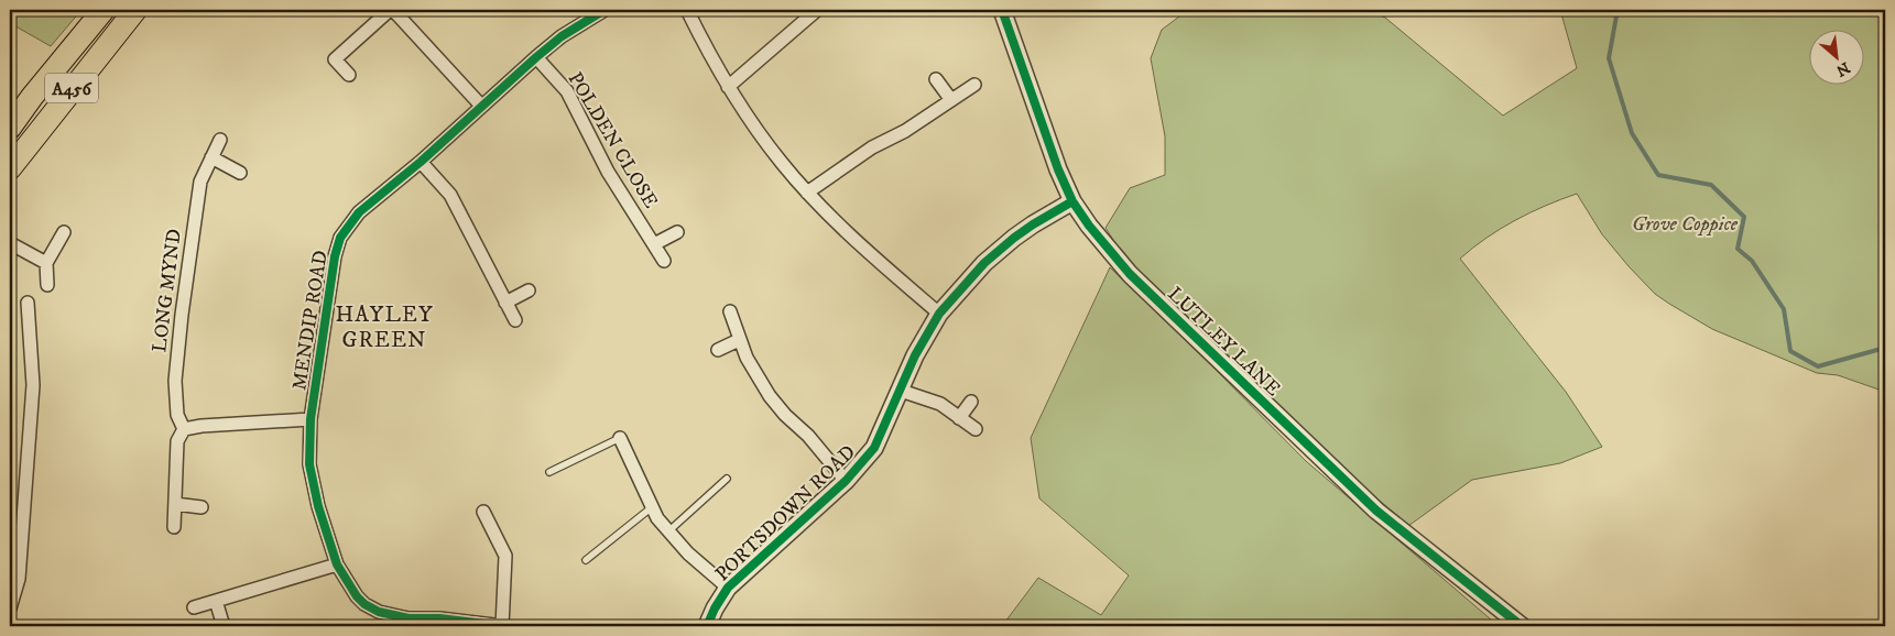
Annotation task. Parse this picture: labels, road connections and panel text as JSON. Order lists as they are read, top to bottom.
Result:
{
  "streets": {
    "highway": ["A456"],
    "street": [
      "POLDEN CLOSE",
      "LONG MYND",
      "MENDIP ROAD",
      "LUTLEY LANE",
      "PORTSDOWN ROAD"
    ]
  },
  "crossings": [
    ["POLDEN CLOSE", "MENDIP ROAD"],
    ["LUTLEY LANE", "PORTSDOWN ROAD"]
  ],
  "districts": ["HAYLEY GREEN"],
  "parks": ["Grove Coppice"],
  "north": "bottom right"
}
